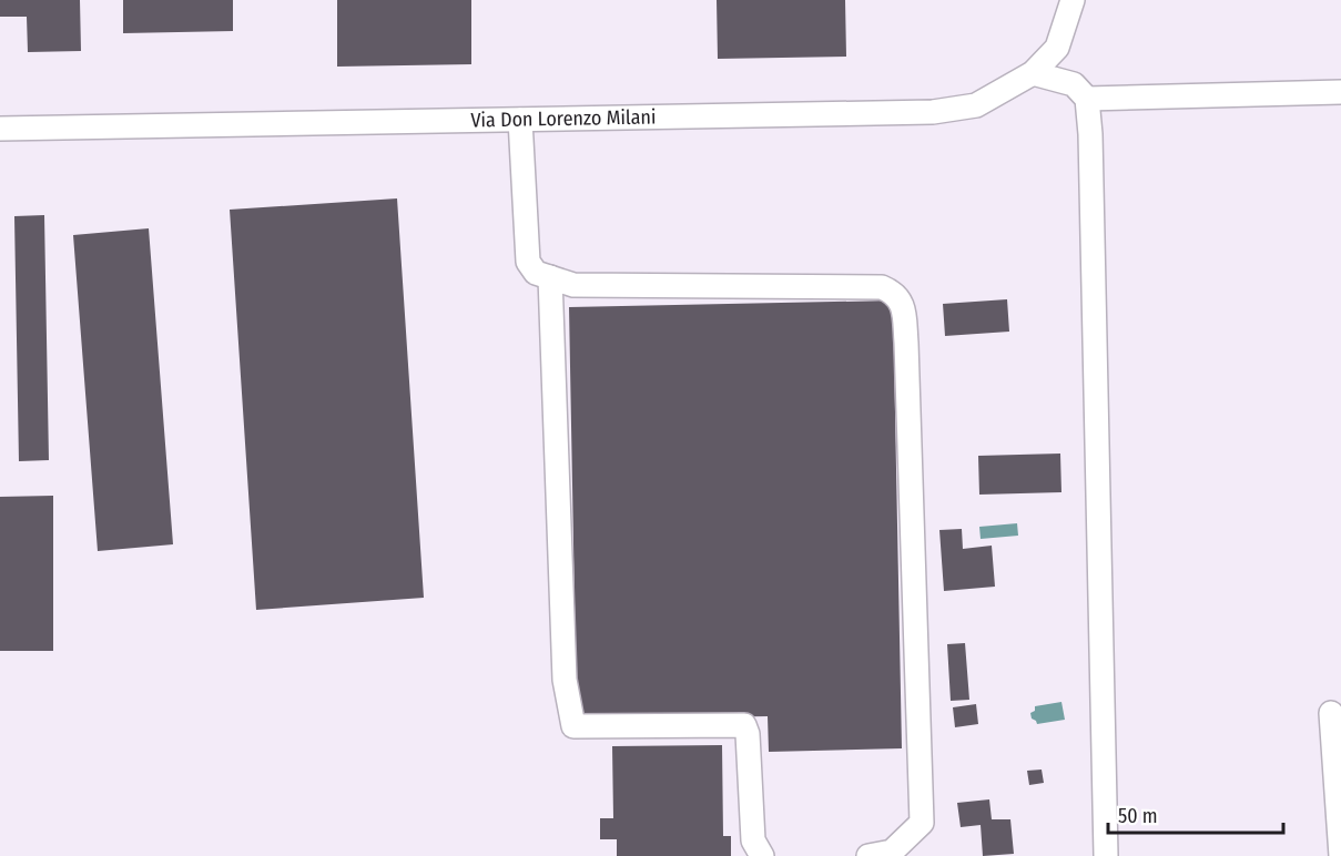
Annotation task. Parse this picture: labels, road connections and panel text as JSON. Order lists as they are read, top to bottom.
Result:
{
  "streets": {
    "street": ["Via Don Lorenzo Milani"]
  },
  "scale_bar": "50 m"
}
